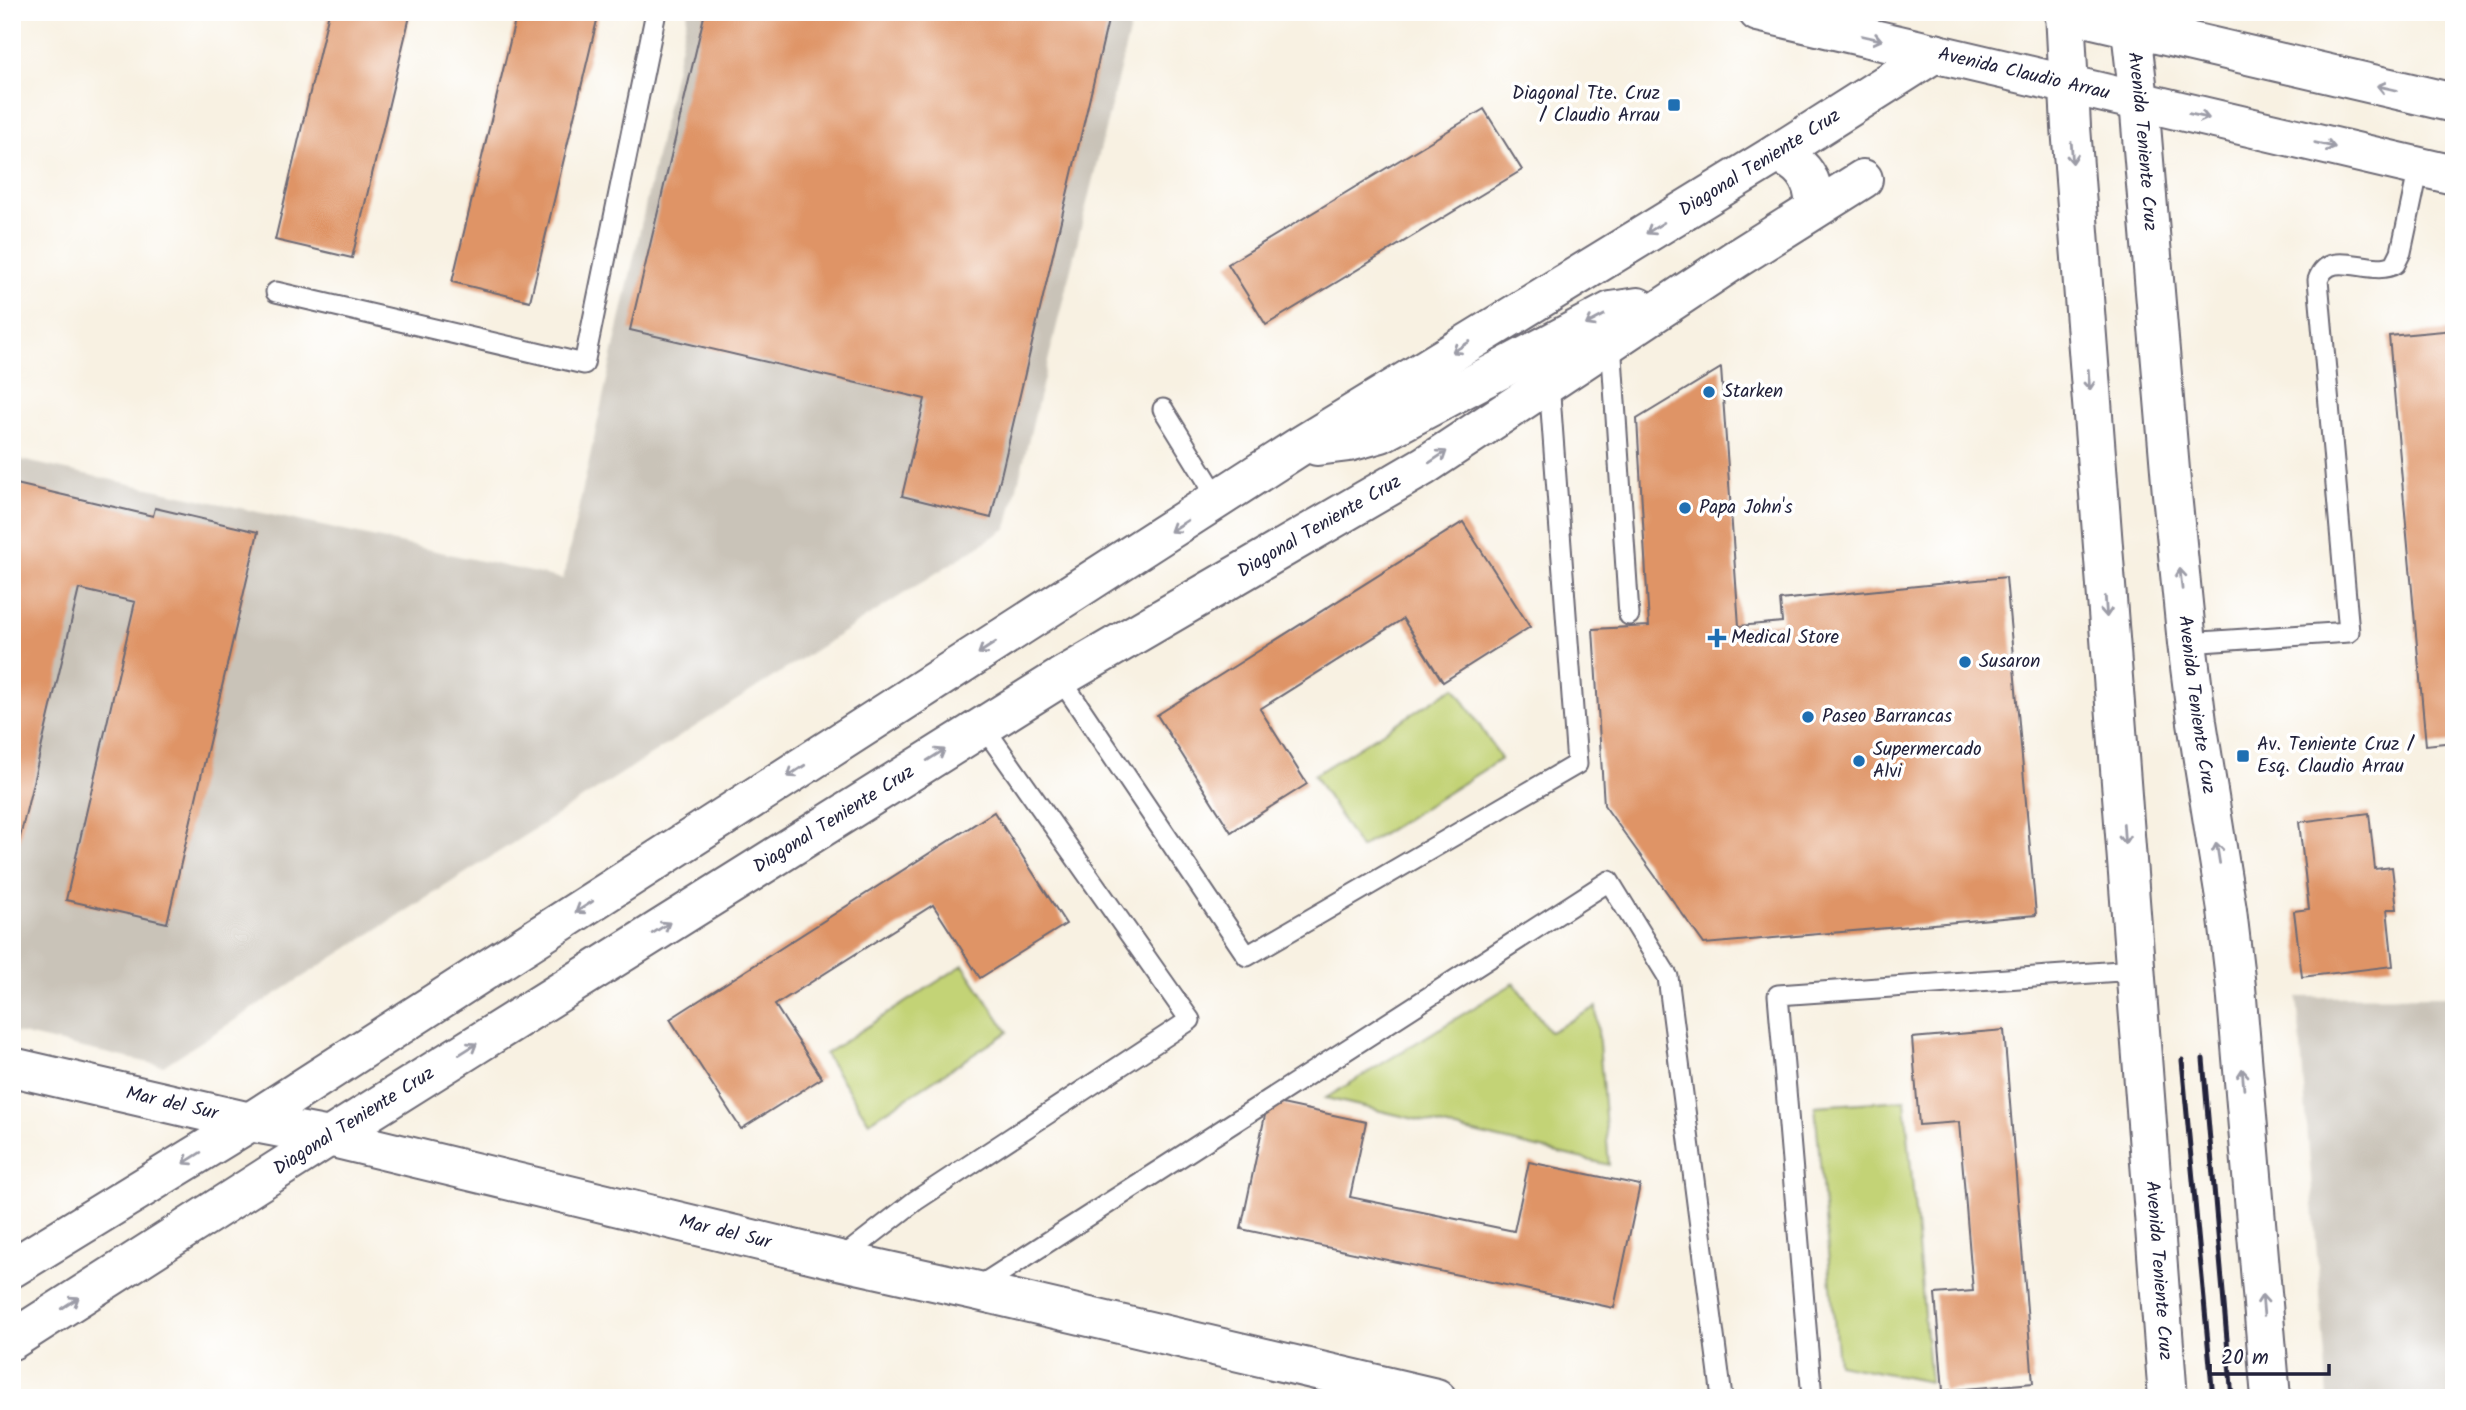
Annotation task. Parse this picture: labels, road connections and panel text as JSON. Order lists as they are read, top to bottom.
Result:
{
  "streets": {
    "street": [
      "Avenida Claudio Arrau",
      "Avenida Teniente Cruz",
      "Diagonal Teniente Cruz",
      "Mar del Sur"
    ]
  },
  "crossings": [
    ["Avenida Claudio Arrau", "Avenida Teniente Cruz"],
    ["Avenida Claudio Arrau", "Diagonal Teniente Cruz"],
    ["Diagonal Teniente Cruz", "Mar del Sur"]
  ],
  "places": {
    "transit": ["Diagonal Tte. Cruz / Claudio Arrau", "Av. Teniente Cruz / Esq. Claudio Arrau"],
    "other": [
      "Starken",
      "Papa John's",
      "Susaron",
      "Paseo Barrancas",
      "Supermercado Alvi"
    ],
    "health": ["Medical Store"]
  },
  "scale_bar": "20 m"
}
